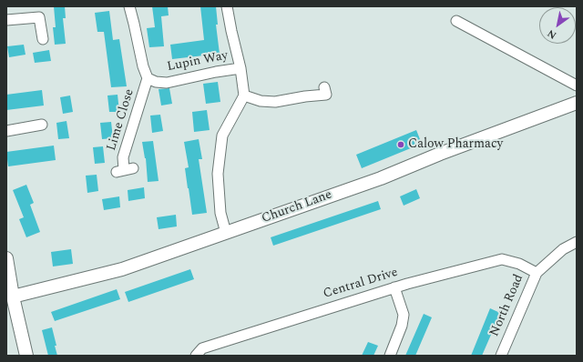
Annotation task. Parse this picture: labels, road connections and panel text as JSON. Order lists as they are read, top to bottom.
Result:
{
  "streets": {
    "street": [
      "Lupin Way",
      "Lime Close",
      "Church Lane",
      "Central Drive",
      "North Road"
    ]
  },
  "crossings": [
    ["Lupin Way", "Lime Close"],
    ["Central Drive", "North Road"]
  ],
  "places": ["Calow Pharmacy"],
  "north": "bottom left"
}
